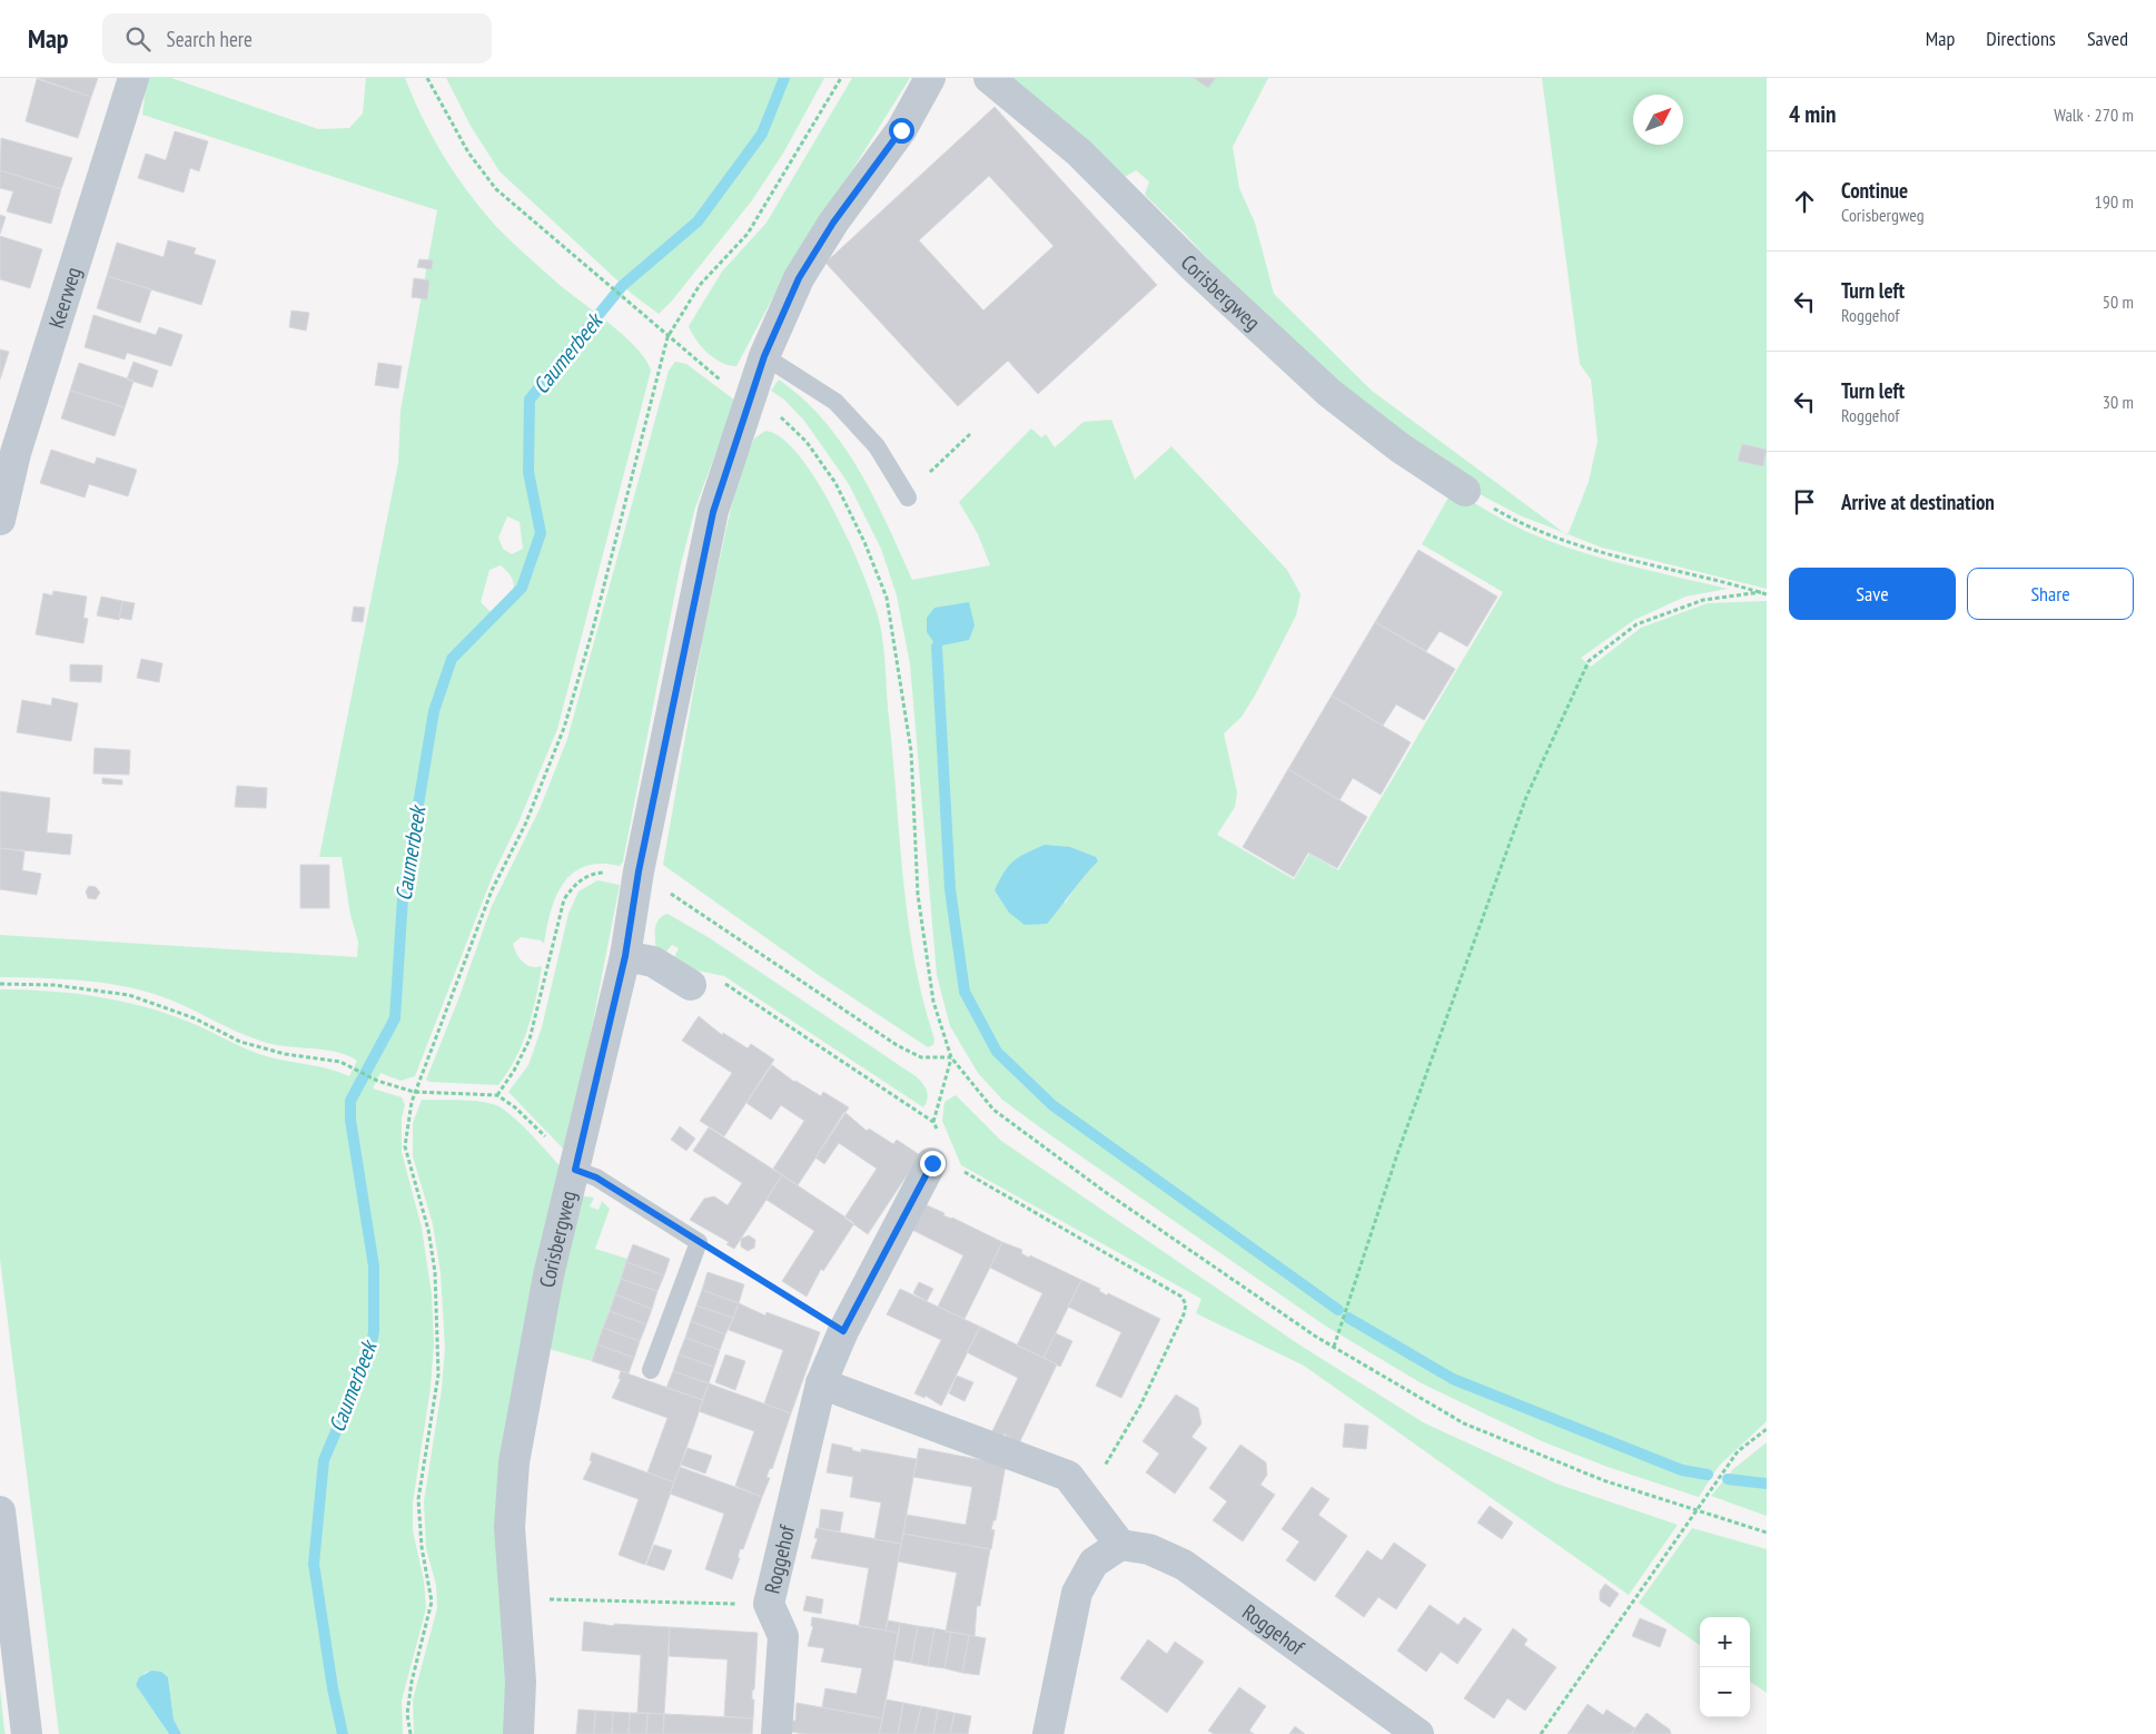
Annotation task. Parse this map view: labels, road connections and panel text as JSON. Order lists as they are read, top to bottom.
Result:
{
  "streets": {
    "street": ["Corisbergweg", "Keerweg", "Roggehof"]
  },
  "water": ["Caumerbeek"],
  "north": "top right",
  "page": {
    "header": "Map",
    "search": "Search here",
    "nav": ["Map", "Directions", "Saved"],
    "heading": ["4 min", "Walk · 270 m"],
    "list": [
      ["Continue", "Corisbergweg", "190 m"],
      ["Turn left", "Roggehof", "50 m"],
      ["Turn left", "Roggehof", "30 m"],
      "Arrive at destination"
    ],
    "buttons": ["Save", "Share"],
    "map_buttons": ["+", "−"]
  }
}
